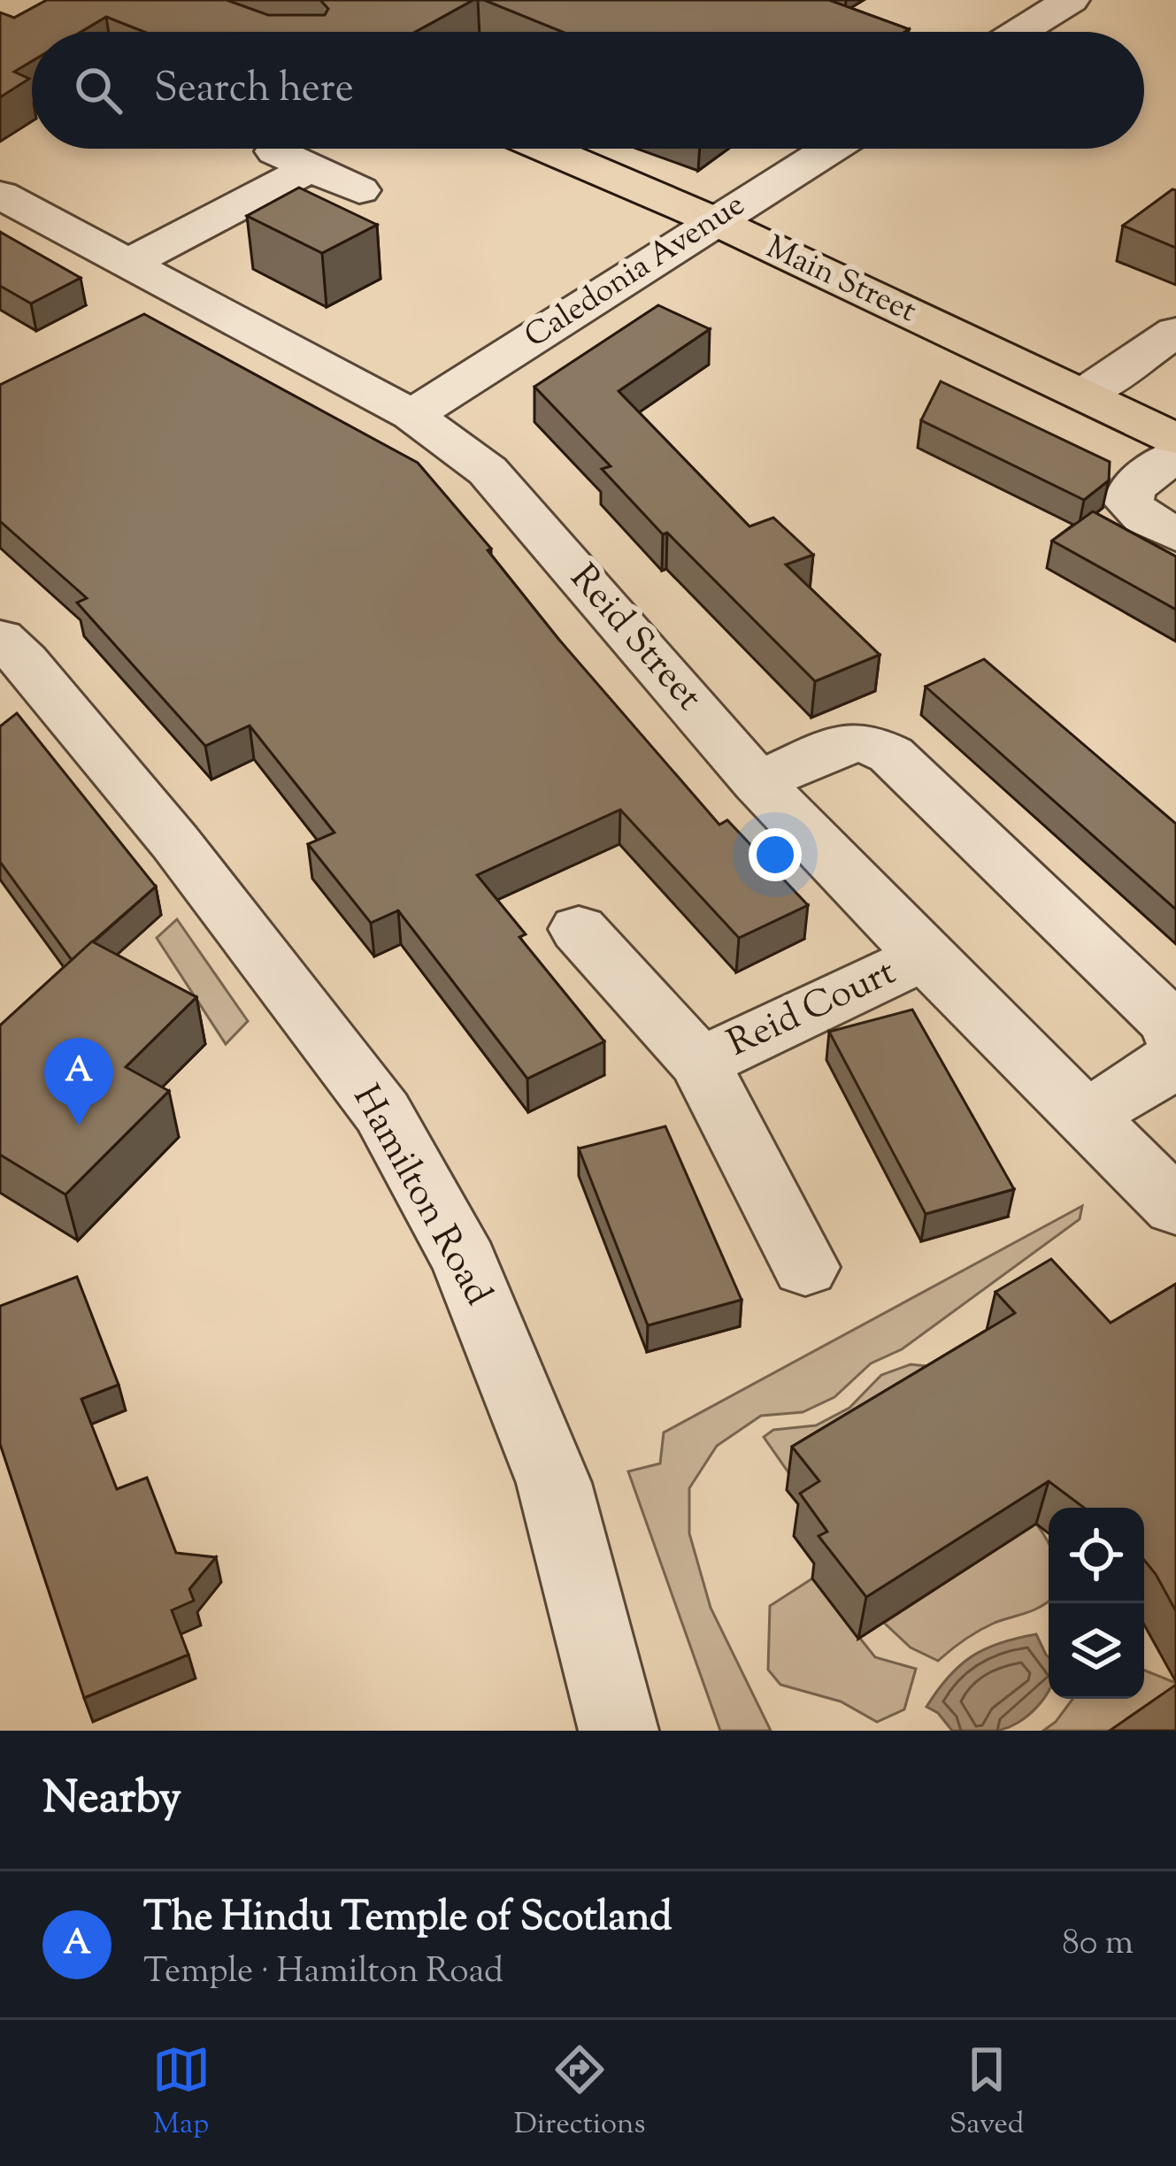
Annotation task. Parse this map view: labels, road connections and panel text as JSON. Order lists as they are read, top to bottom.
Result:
{
  "streets": {
    "main road": ["Main Street"],
    "street": [
      "Caledonia Avenue",
      "Reid Street",
      "Reid Court",
      "Hamilton Road"
    ]
  },
  "crossings": [
    ["Caledonia Avenue", "Main Street"],
    ["Caledonia Avenue", "Reid Street"],
    ["Reid Street", "Reid Court"]
  ],
  "page": {
    "search": "Search here",
    "pins": "A",
    "heading": "Nearby",
    "list": [
      {
        "mark": "A",
        "name": "The Hindu Temple of Scotland",
        "note": "Temple · Hamilton Road",
        "value": "80 m"
      }
    ],
    "nav": ["Map", "Directions", "Saved"]
  }
}
